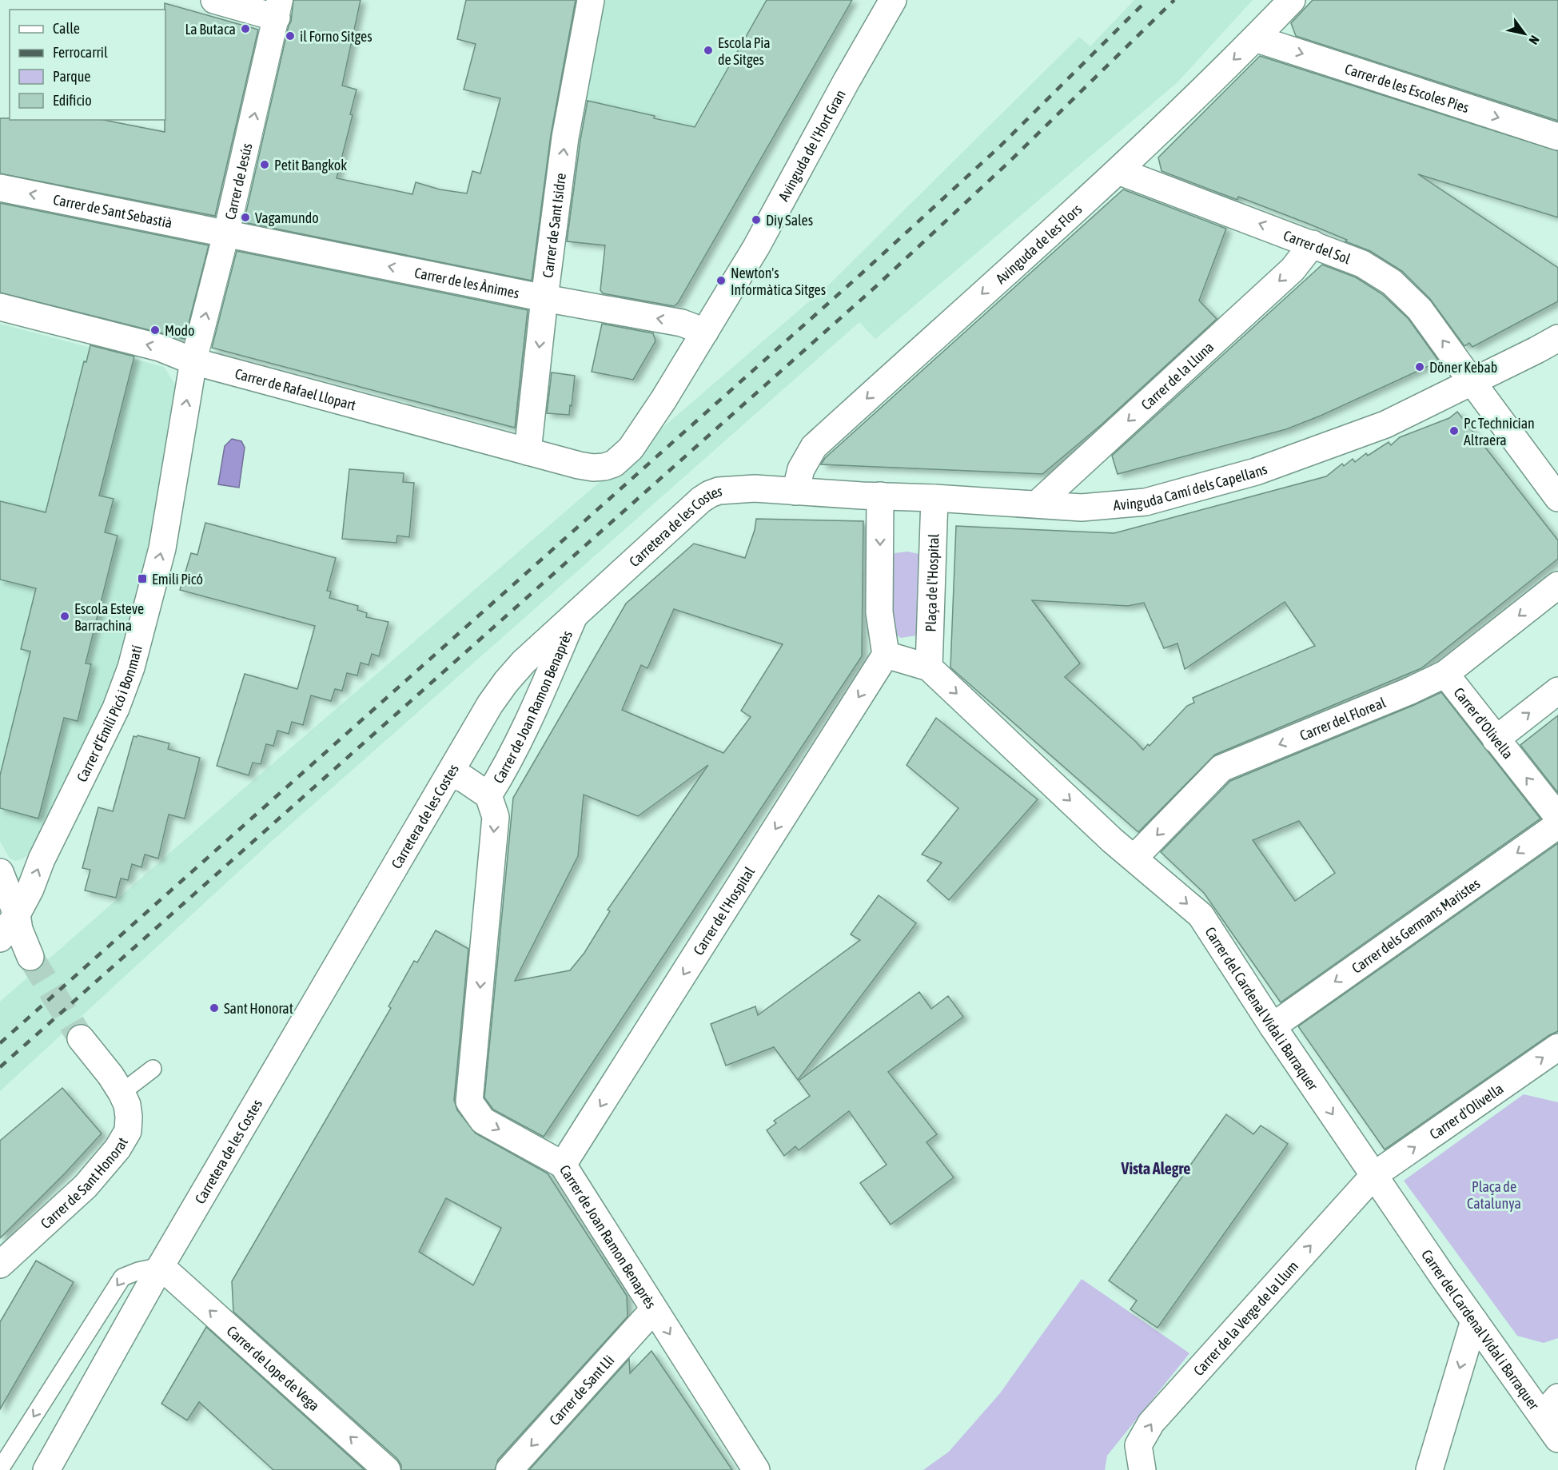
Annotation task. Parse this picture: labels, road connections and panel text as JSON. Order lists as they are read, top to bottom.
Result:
{
  "streets": {
    "street": [
      "Carrer de les Escoles Pies",
      "Avinguda de l'Hort Gran",
      "Carrer de Jesús",
      "Carrer de Sant Sebastià",
      "Carrer de Sant Isidre",
      "Avinguda de les Flors",
      "Carrer del Sol",
      "Carrer de les Ànimes",
      "Carrer de la Lluna",
      "Carrer de Rafael Llopart",
      "Avinguda Camí dels Capellans",
      "Carretera de les Costes",
      "Plaça de l'Hospital",
      "Carrer de Joan Ramon Benaprès",
      "Carrer d'Emili Picó i Bonmatí",
      "Carrer del Floreal",
      "Carrer d'Olivella",
      "Carrer de l'Hospital",
      "Carrer dels Germans Maristes",
      "Carrer del Cardenal Vidal i Barraquer",
      "Carrer de Sant Honorat",
      "Carrer de la Verge de la Llum",
      "Carrer de Lope de Vega",
      "Carrer de Sant Lli"
    ]
  },
  "crossings": [
    ["Carrer de les Escoles Pies", "Avinguda de les Flors"],
    ["Avinguda de l'Hort Gran", "Carrer de les Ànimes"],
    ["Avinguda de l'Hort Gran", "Carrer de Rafael Llopart"],
    ["Carrer de Jesús", "Carrer de Sant Sebastià"],
    ["Carrer de Jesús", "Carrer de les Ànimes"],
    ["Carrer de Jesús", "Carrer de Rafael Llopart"],
    ["Carrer de Jesús", "Carrer d'Emili Picó i Bonmatí"],
    ["Carrer de Sant Sebastià", "Carrer de les Ànimes"],
    ["Carrer de Sant Isidre", "Carrer de les Ànimes"],
    ["Carrer de Sant Isidre", "Carrer de Rafael Llopart"],
    ["Avinguda de les Flors", "Carrer del Sol"],
    ["Avinguda de les Flors", "Avinguda Camí dels Capellans"],
    ["Avinguda de les Flors", "Carretera de les Costes"],
    ["Carrer del Sol", "Carrer de la Lluna"],
    ["Carrer del Sol", "Avinguda Camí dels Capellans"],
    ["Carrer de la Lluna", "Avinguda Camí dels Capellans"],
    ["Carrer de Rafael Llopart", "Carrer d'Emili Picó i Bonmatí"],
    ["Avinguda Camí dels Capellans", "Carretera de les Costes"],
    ["Avinguda Camí dels Capellans", "Plaça de l'Hospital"],
    ["Carretera de les Costes", "Carrer de Joan Ramon Benaprès"],
    ["Carretera de les Costes", "Carrer de Lope de Vega"],
    ["Plaça de l'Hospital", "Carrer del Cardenal Vidal i Barraquer"],
    ["Carrer de Joan Ramon Benaprès", "Carrer de l'Hospital"],
    ["Carrer de Joan Ramon Benaprès", "Carrer de Sant Lli"],
    ["Carrer del Floreal", "Carrer d'Olivella"],
    ["Carrer del Floreal", "Carrer del Cardenal Vidal i Barraquer"],
    ["Carrer d'Olivella", "Carrer del Cardenal Vidal i Barraquer"],
    ["Carrer d'Olivella", "Carrer de la Verge de la Llum"],
    ["Carrer de l'Hospital", "Carrer del Cardenal Vidal i Barraquer"],
    ["Carrer dels Germans Maristes", "Carrer del Cardenal Vidal i Barraquer"],
    ["Carrer del Cardenal Vidal i Barraquer", "Carrer de la Verge de la Llum"]
  ],
  "one_way": [
    "Carrer de les Escoles Pies",
    "Carrer de Jesús",
    "Carrer de Sant Sebastià",
    "Avinguda de les Flors",
    "Carrer del Sol",
    "Carrer de les Ànimes",
    "Carrer de la Lluna",
    "Carrer de Joan Ramon Benaprès",
    "Carrer d'Emili Picó i Bonmatí",
    "Carrer del Floreal",
    "Carrer de l'Hospital",
    "Carrer dels Germans Maristes",
    "Carrer del Cardenal Vidal i Barraquer",
    "Carrer de Lope de Vega",
    "Carrer de Sant Lli"
  ],
  "districts": ["Vista Alegre"],
  "parks": ["Plaça de Catalunya"],
  "places": {
    "other": [
      "La Butaca",
      "il Forno Sitges",
      "Escola Pia de Sitges",
      "Petit Bangkok",
      "Vagamundo",
      "Diy Sales",
      "Newton's Informàtica Sitges",
      "Modo",
      "Döner Kebab",
      "Pc Technician Altraera",
      "Escola Esteve Barrachina",
      "Sant Honorat"
    ],
    "transit": ["Emili Picó"]
  },
  "legend": [
    "Calle",
    "Ferrocarril",
    "Parque",
    "Edificio"
  ],
  "north": "bottom right"
}
